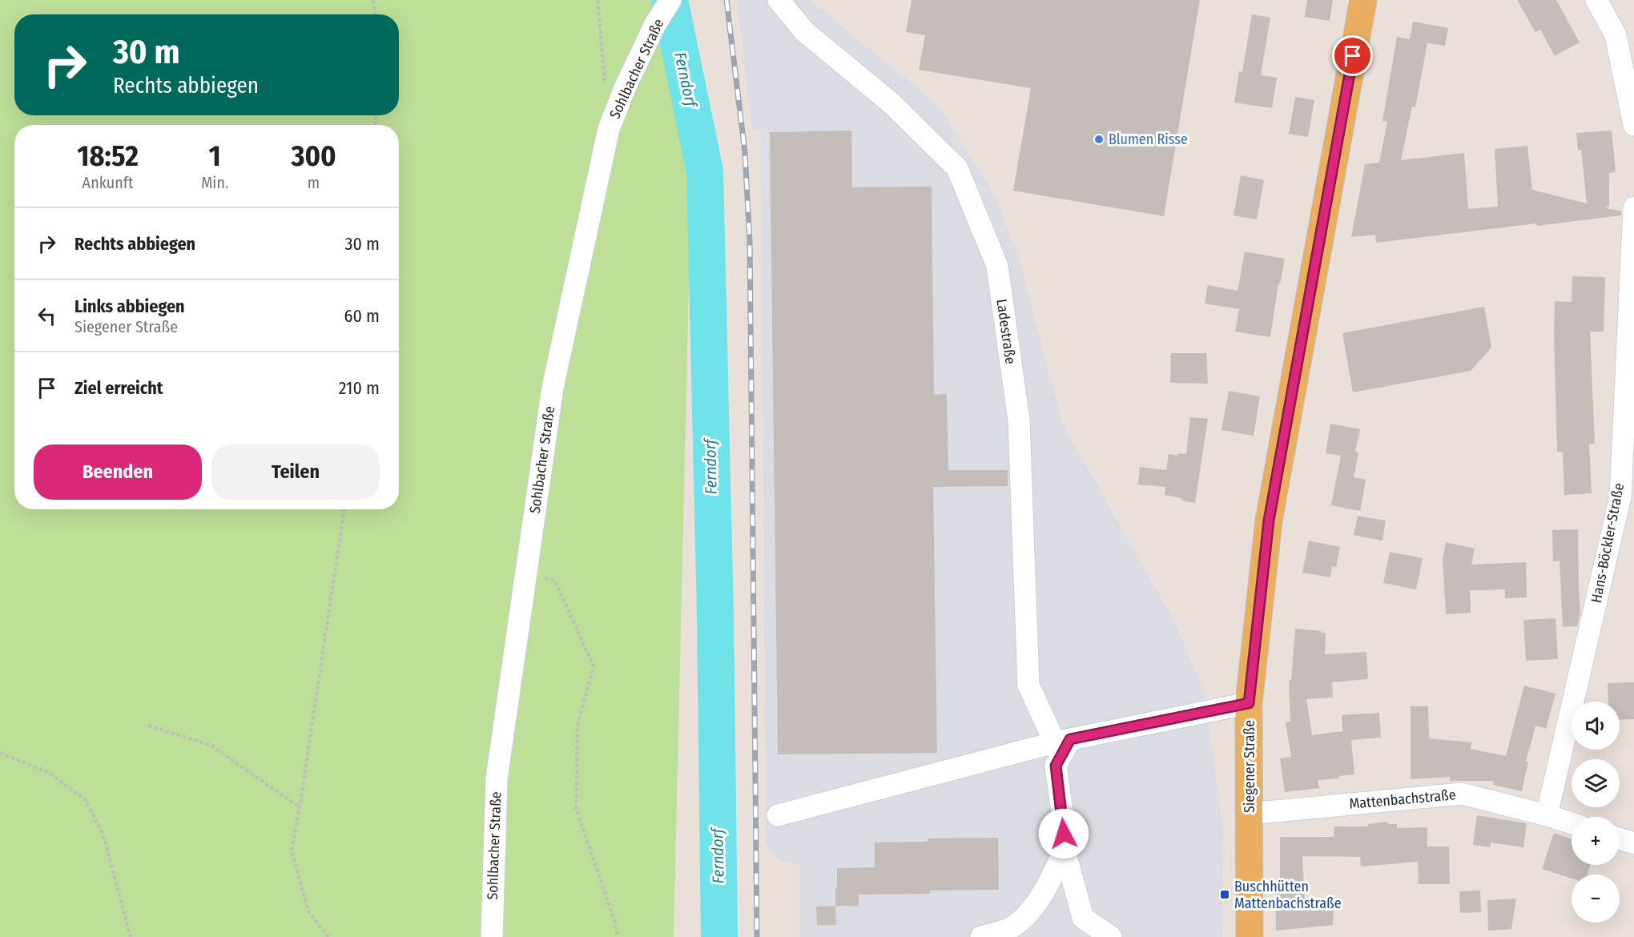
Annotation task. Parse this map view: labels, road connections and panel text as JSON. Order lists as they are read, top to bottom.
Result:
{
  "streets": {
    "main road": ["Siegener Straße"],
    "street": [
      "Sohlbacher Straße",
      "Ladestraße",
      "Hans-Böckler-Straße",
      "Mattenbachstraße"
    ]
  },
  "crossings": [
    ["Hans-Böckler-Straße", "Mattenbachstraße"],
    ["Siegener Straße", "Mattenbachstraße"]
  ],
  "water": ["Ferndorf"],
  "places": {
    "other": ["Blumen Risse"],
    "transit": ["Buschhütten Mattenbachstraße"]
  },
  "page": {
    "turn": ["30 m", "Rechts abbiegen"],
    "eta": [
      "18:52",
      "Ankunft",
      "1",
      "Min.",
      "300",
      "m"
    ],
    "list": [
      {
        "name": "Rechts abbiegen",
        "value": "30 m"
      },
      {
        "name": "Links abbiegen",
        "note": "Siegener Straße",
        "value": "60 m"
      },
      {
        "name": "Ziel erreicht",
        "value": "210 m"
      }
    ],
    "buttons": ["Beenden", "Teilen"],
    "map_buttons": ["+", "−"]
  }
}
